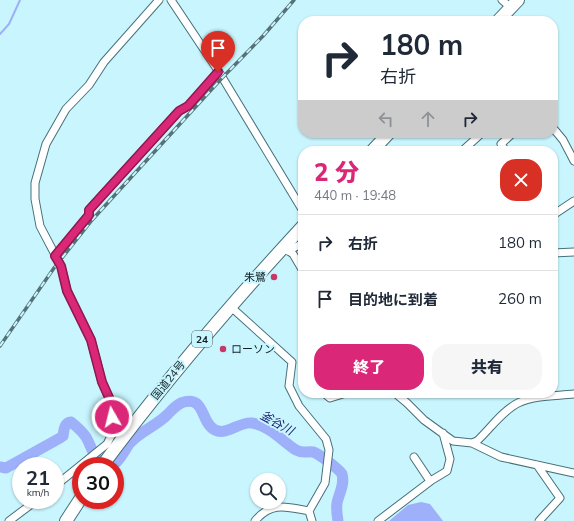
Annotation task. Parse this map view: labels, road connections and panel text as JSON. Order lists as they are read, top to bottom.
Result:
{
  "streets": {
    "highway": ["24", "国道24号"]
  },
  "water": ["釜谷川"],
  "places": ["朱鷺", "ローソン"],
  "page": {
    "turn": ["180 m", "右折"],
    "heading": ["2 分", "440 m · 19:48"],
    "list": [
      {
        "name": "右折",
        "value": "180 m"
      },
      {
        "name": "目的地に到着",
        "value": "260 m"
      }
    ],
    "buttons": ["終了", "共有"],
    "speed": "21 km/h",
    "limit": "30"
  }
}
